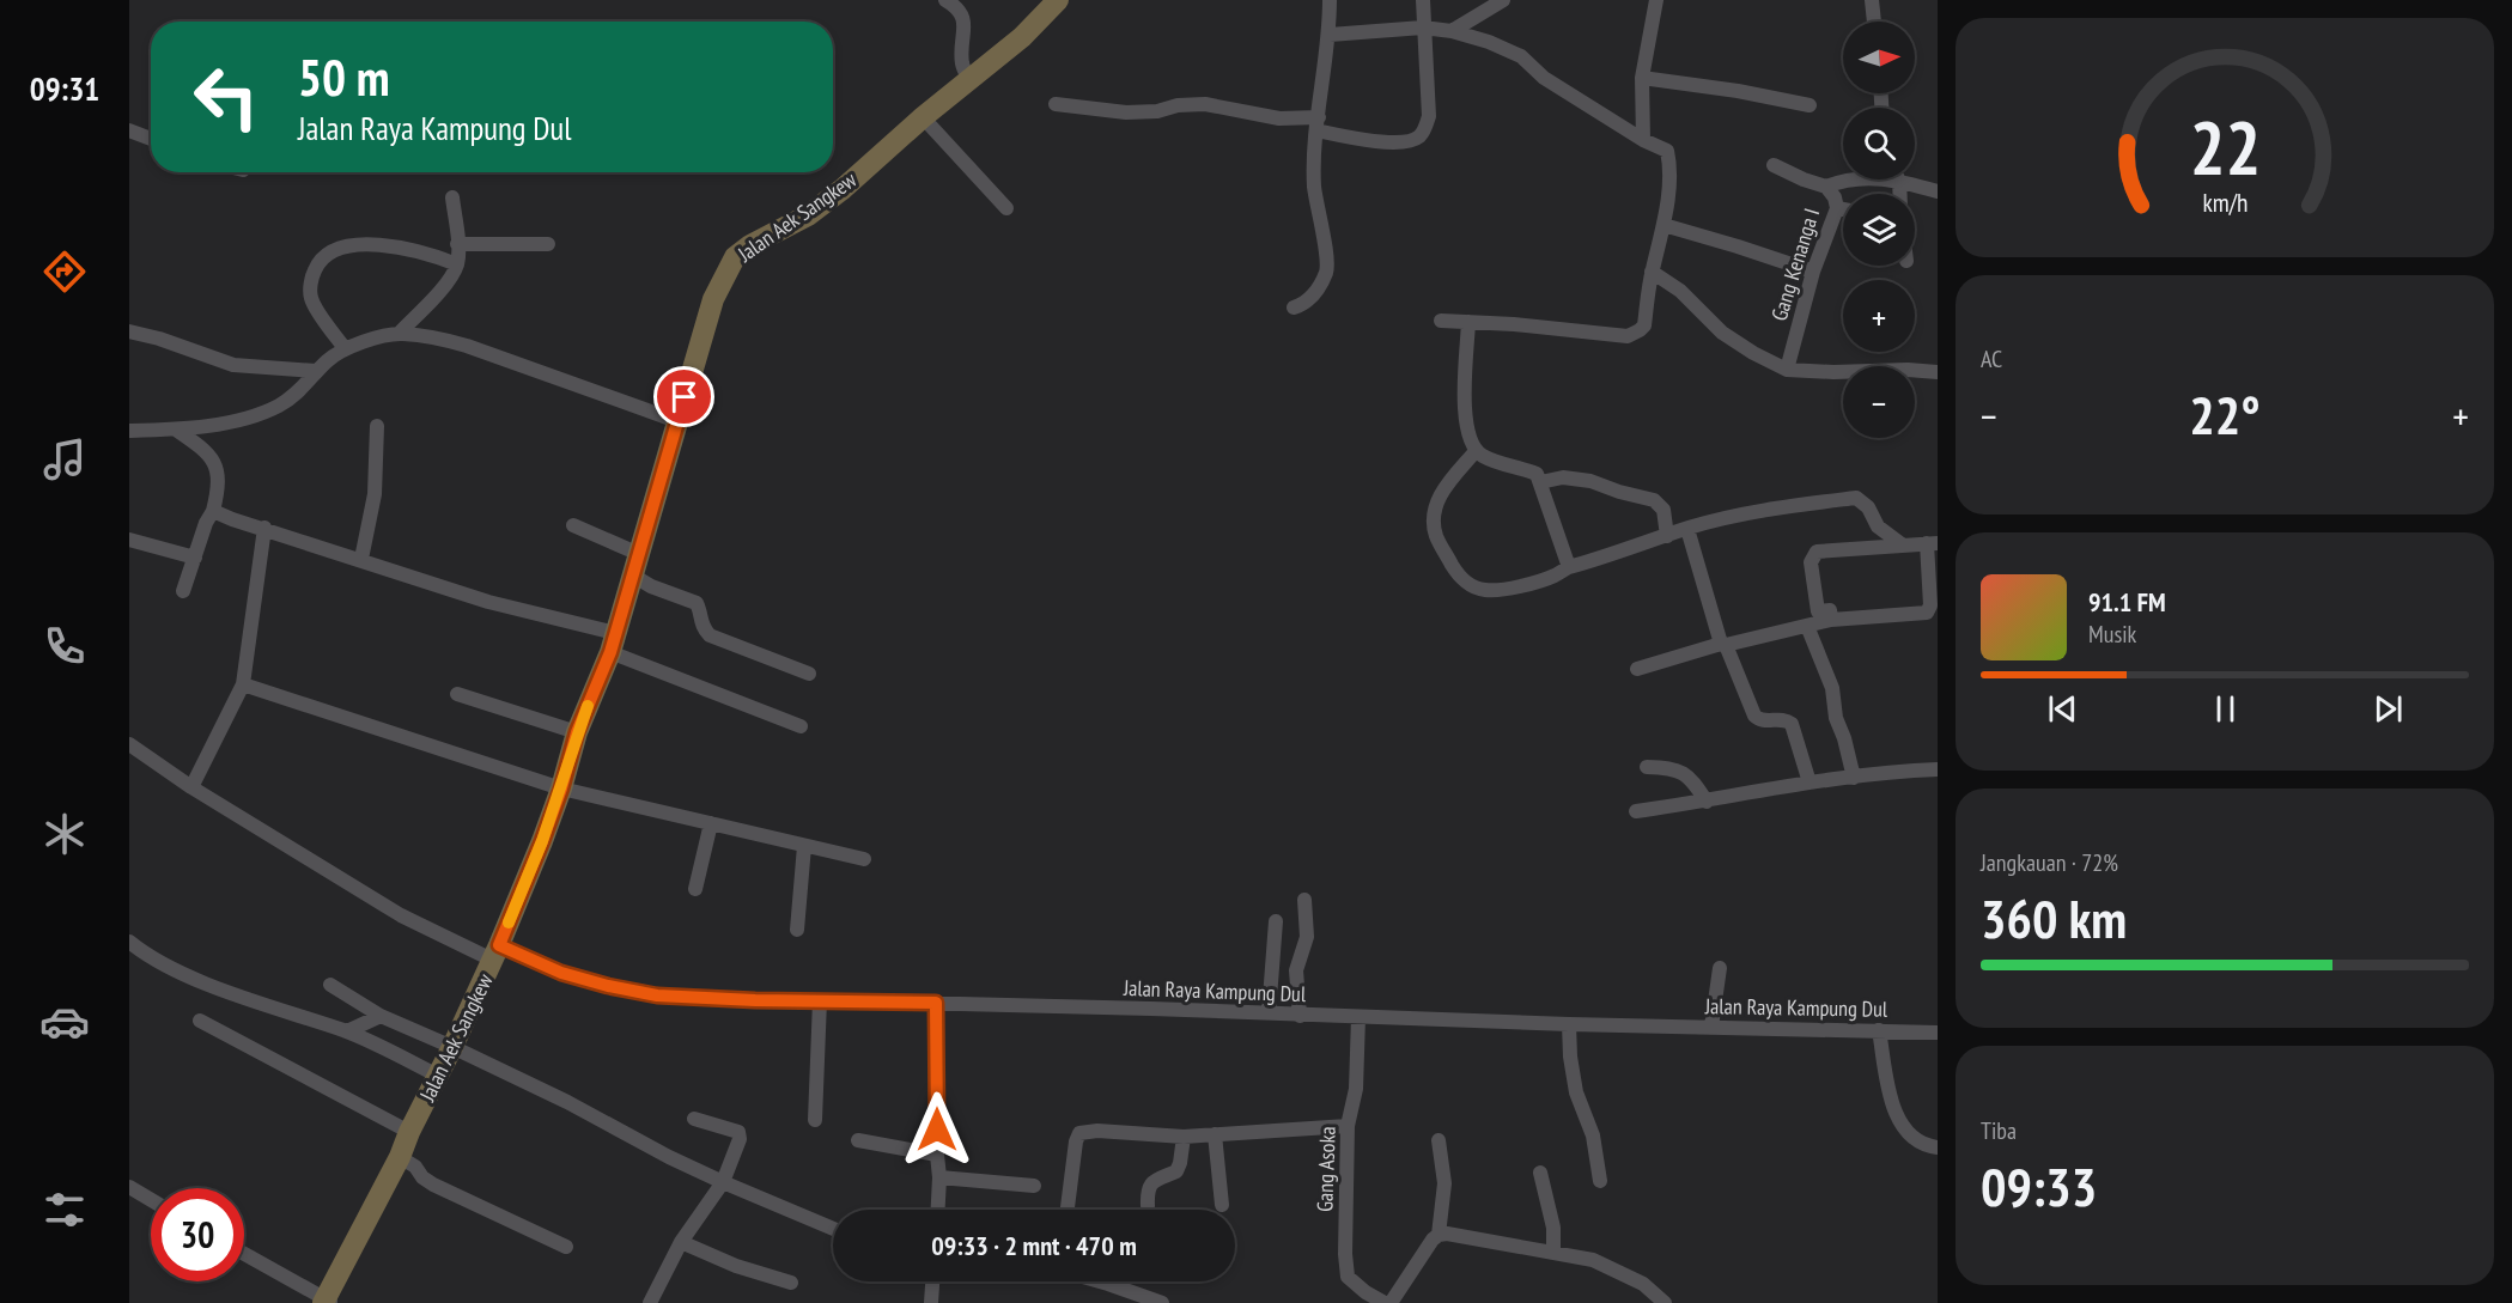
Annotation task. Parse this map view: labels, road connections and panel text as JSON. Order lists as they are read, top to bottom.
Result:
{
  "streets": {
    "street": [
      "Jalan Aek Sangkew",
      "Gang Kenanga I",
      "Jalan Raya Kampung Dul",
      "Gang Asoka"
    ]
  },
  "crossings": [
    ["Jalan Aek Sangkew", "Jalan Raya Kampung Dul"],
    ["Jalan Raya Kampung Dul", "Gang Asoka"]
  ],
  "north": "right",
  "page": {
    "tabs": "09:31",
    "map_buttons": ["+", "−"],
    "turn": ["50 m", "Jalan Raya Kampung Dul"],
    "tile": [
      "AC",
      ["Jangkauan · 72%", "360 km"],
      ["Tiba", "09:33"]
    ],
    "heat": ["−", "22°", "+"],
    "song": ["91.1 FM", "Musik"],
    "limit": "30",
    "trip": "09:33 · 2 mnt · 470 m",
    "gauge": ["22", "km/h"]
  }
}
